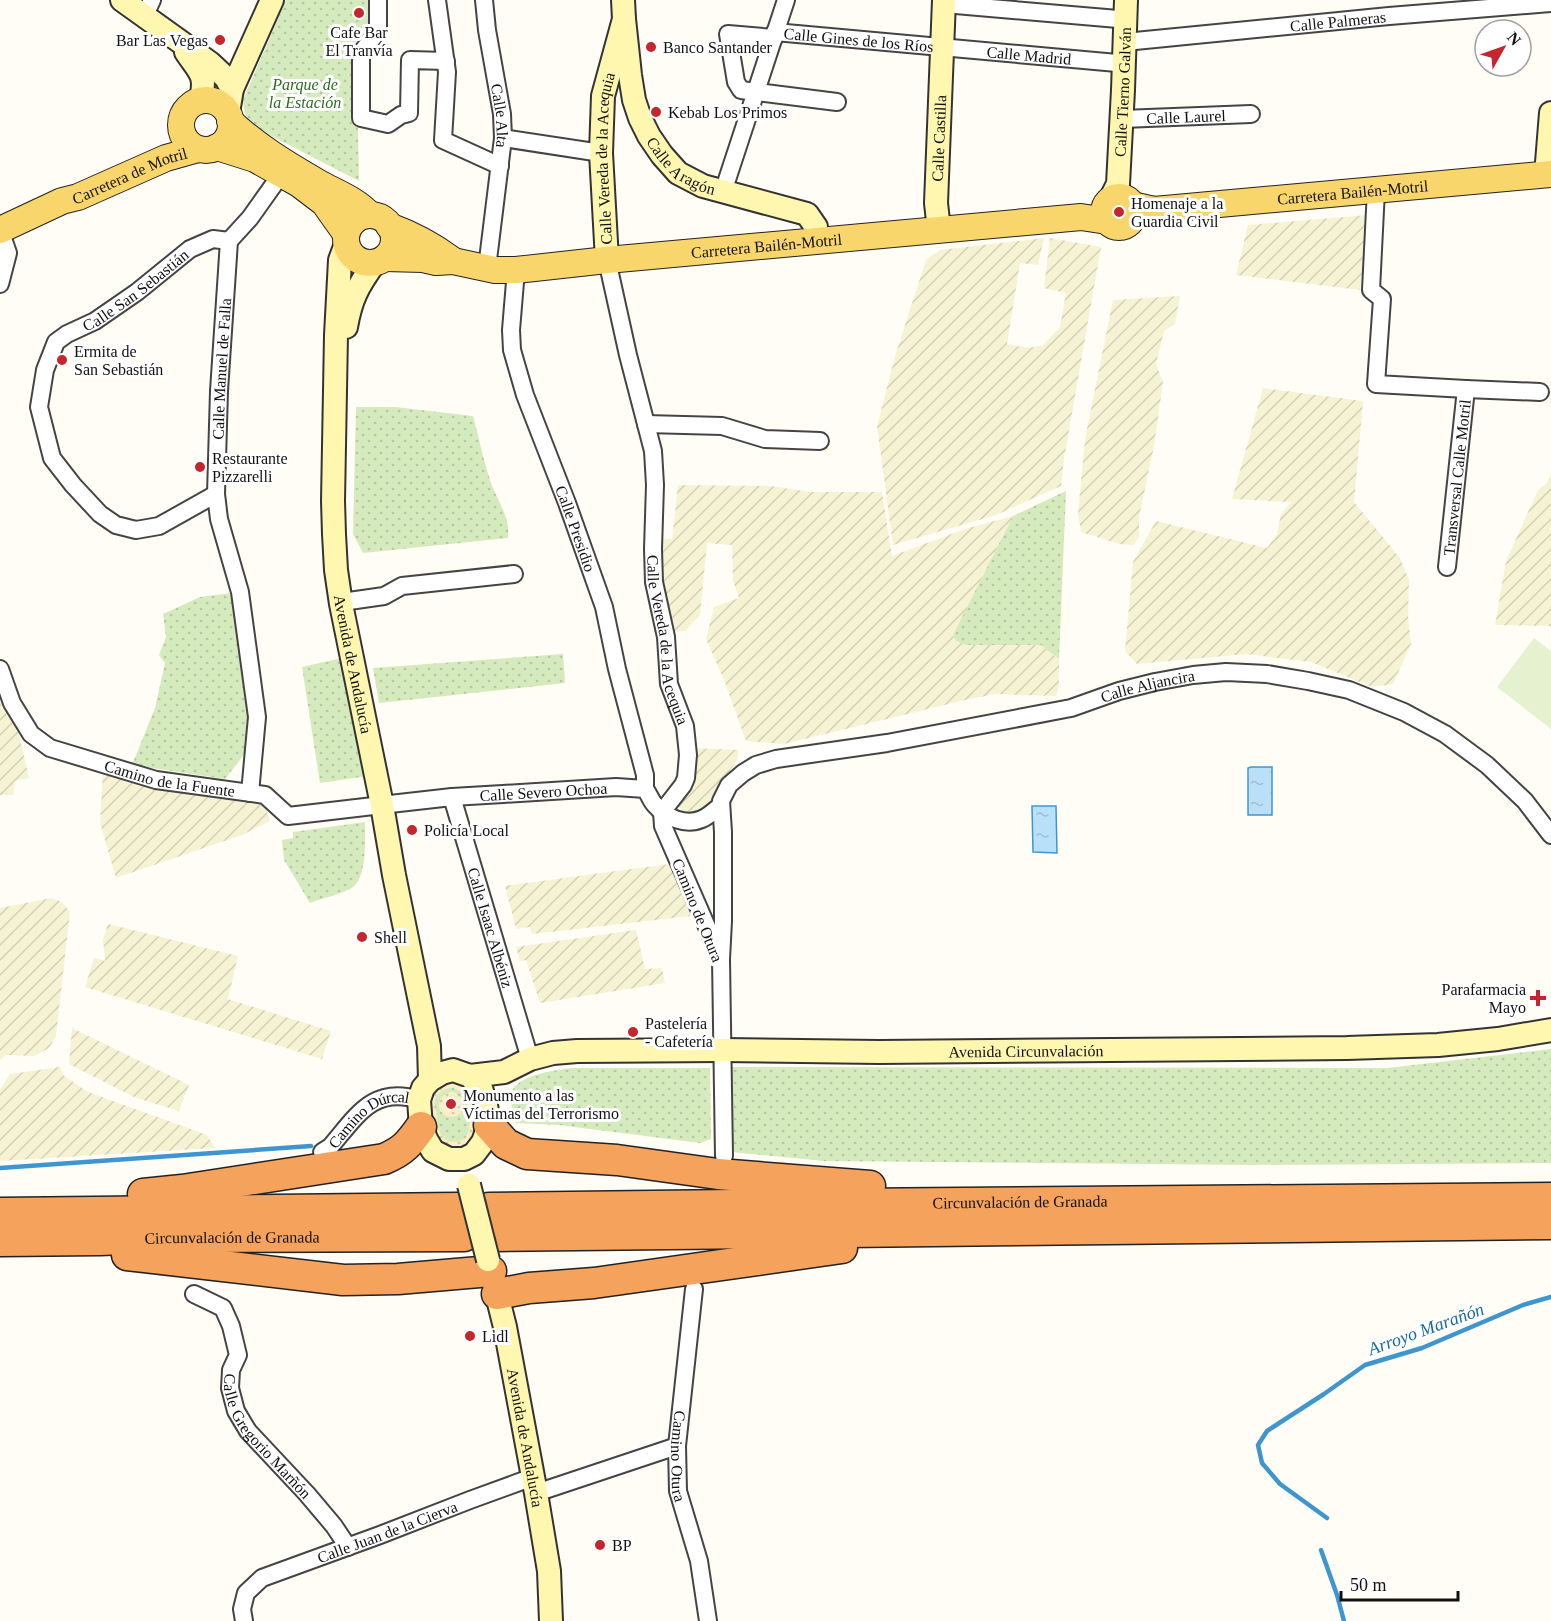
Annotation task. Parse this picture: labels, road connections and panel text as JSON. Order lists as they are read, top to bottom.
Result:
{
  "streets": {
    "highway": ["Circunvalación de Granada"],
    "main road": ["Carretera de Motril", "Carretera Bailén-Motril"],
    "street": [
      "Calle Palmeras",
      "Calle Gines de los Ríos",
      "Calle Madrid",
      "Calle Tierno Galván",
      "Calle Alta",
      "Calle Laurel",
      "Calle Castilla",
      "Calle Vereda de la Acequia",
      "Calle Aragón",
      "Calle San Sebastián",
      "Calle Manuel de Falla",
      "Transversal Calle Motril",
      "Calle Presidio",
      "Avenida de Andalucía",
      "Calle Aljancira",
      "Camino de la Fuente",
      "Calle Severo Ochoa",
      "Camino de Otura",
      "Calle Isaac Albéniz",
      "Avenida Circunvalación",
      "Camino Dúrcal",
      "Calle Gregorio Marñón",
      "Camino Otura",
      "Calle Juan de la Cierva"
    ]
  },
  "crossings": [
    ["Calle Palmeras", "Calle Tierno Galván"],
    ["Calle Gines de los Ríos", "Calle Madrid"],
    ["Calle Gines de los Ríos", "Calle Castilla"],
    ["Calle Madrid", "Calle Castilla"],
    ["Calle Tierno Galván", "Calle Laurel"],
    ["Calle Tierno Galván", "Carretera Bailén-Motril"],
    ["Calle Alta", "Carretera Bailén-Motril"],
    ["Calle Castilla", "Carretera Bailén-Motril"],
    ["Calle Vereda de la Acequia", "Calle Aragón"],
    ["Calle Vereda de la Acequia", "Carretera Bailén-Motril"],
    ["Calle Vereda de la Acequia", "Camino de Otura"],
    ["Calle Aragón", "Carretera Bailén-Motril"],
    ["Carretera de Motril", "Carretera Bailén-Motril"],
    ["Carretera Bailén-Motril", "Transversal Calle Motril"],
    ["Carretera Bailén-Motril", "Calle Presidio"],
    ["Carretera Bailén-Motril", "Avenida de Andalucía"],
    ["Calle San Sebastián", "Calle Manuel de Falla"],
    ["Calle Manuel de Falla", "Camino de la Fuente"],
    ["Calle Presidio", "Calle Severo Ochoa"],
    ["Avenida de Andalucía", "Camino de la Fuente"],
    ["Avenida de Andalucía", "Calle Severo Ochoa"],
    ["Avenida de Andalucía", "Avenida Circunvalación"],
    ["Avenida de Andalucía", "Camino Dúrcal"],
    ["Avenida de Andalucía", "Circunvalación de Granada"],
    ["Avenida de Andalucía", "Calle Juan de la Cierva"],
    ["Calle Aljancira", "Camino de Otura"],
    ["Camino de la Fuente", "Calle Severo Ochoa"],
    ["Calle Severo Ochoa", "Calle Isaac Albéniz"],
    ["Camino de Otura", "Avenida Circunvalación"],
    ["Calle Isaac Albéniz", "Avenida Circunvalación"],
    ["Avenida Circunvalación", "Camino Dúrcal"],
    ["Calle Gregorio Marñón", "Calle Juan de la Cierva"],
    ["Camino Otura", "Calle Juan de la Cierva"]
  ],
  "water": ["Arroyo Marañón"],
  "parks": ["Parque de la Estación"],
  "places": {
    "other": [
      "Cafe Bar El Tranvía",
      "Bar Las Vegas",
      "Banco Santander",
      "Kebab Los Primos",
      "Homenaje a la Guardia Civil",
      "Ermita de San Sebastián",
      "Restaurante Pizzarelli",
      "Policía Local",
      "Shell",
      "Pastelería - Cafetería",
      "Monumento a las Víctimas del Terrorismo",
      "Lidl",
      "BP"
    ],
    "health": ["Parafarmacia Mayo"]
  },
  "scale_bar": "50 m",
  "north": "top right"
}
